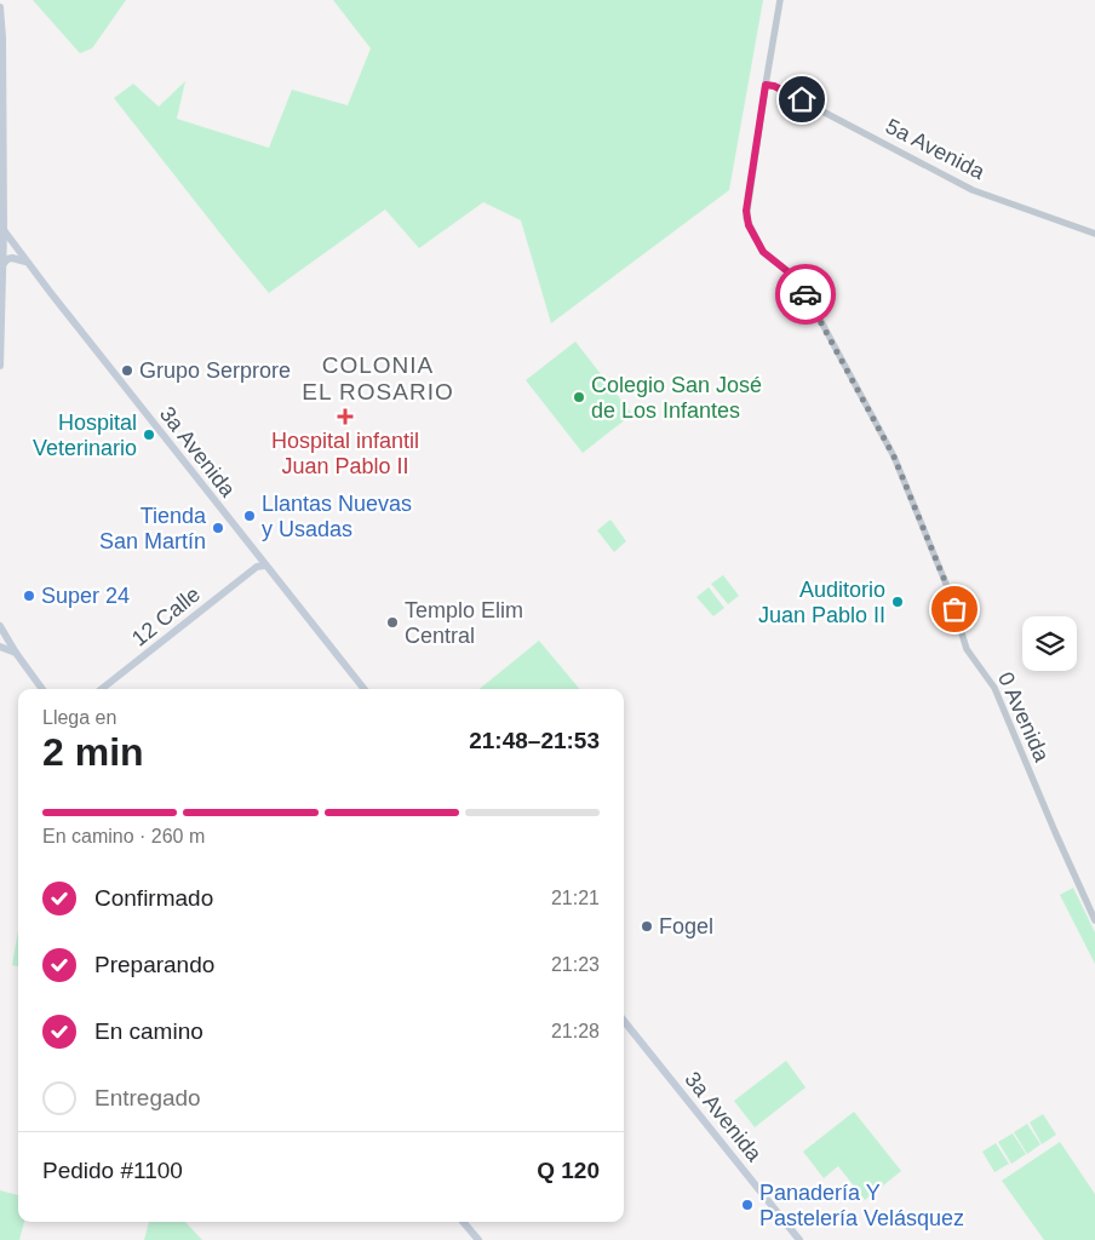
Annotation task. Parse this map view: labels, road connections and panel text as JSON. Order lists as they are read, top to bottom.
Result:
{
  "streets": {
    "main road": ["3a Avenida", "12 Calle"],
    "street": ["5a Avenida", "0 Avenida"]
  },
  "crossings": [
    ["5a Avenida", "0 Avenida"],
    ["3a Avenida", "12 Calle"]
  ],
  "districts": ["COLONIA EL ROSARIO"],
  "places": {
    "other": [
      "Grupo Serprore",
      "Colegio San José de Los Infantes",
      "Hospital Veterinario",
      "Llantas Nuevas y Usadas",
      "Tienda San Martín",
      "Super 24",
      "Auditorio Juan Pablo II",
      "Templo Elim Central",
      "Fogel",
      "Panadería Y Pastelería Velásquez"
    ],
    "health": ["Hospital infantil Juan Pablo II"]
  },
  "page": {
    "heading": ["2 min", "Llega en", "21:48–21:53"],
    "panel": ["Pedido #1100", "Q 120"],
    "bar": "En camino · 260 m",
    "list": [
      ["Confirmado", "21:21"],
      ["Preparando", "21:23"],
      ["En camino", "21:28"],
      "Entregado"
    ]
  }
}
